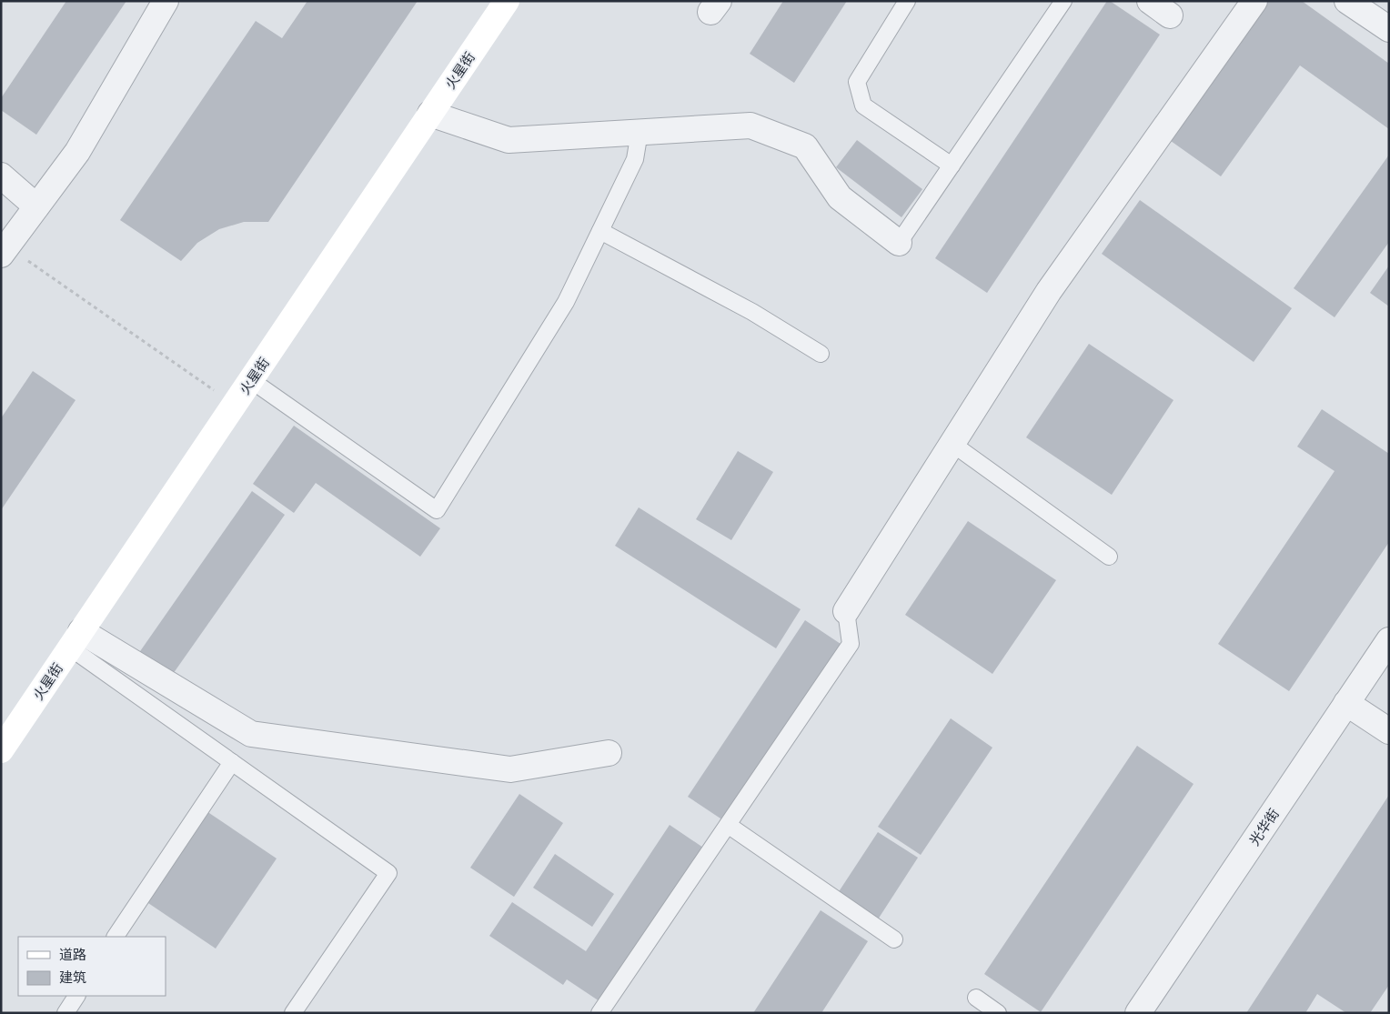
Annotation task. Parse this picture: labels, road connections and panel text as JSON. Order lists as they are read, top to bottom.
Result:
{
  "streets": {
    "street": ["火星街", "光华街"]
  },
  "legend": ["道路", "建筑"]
}
